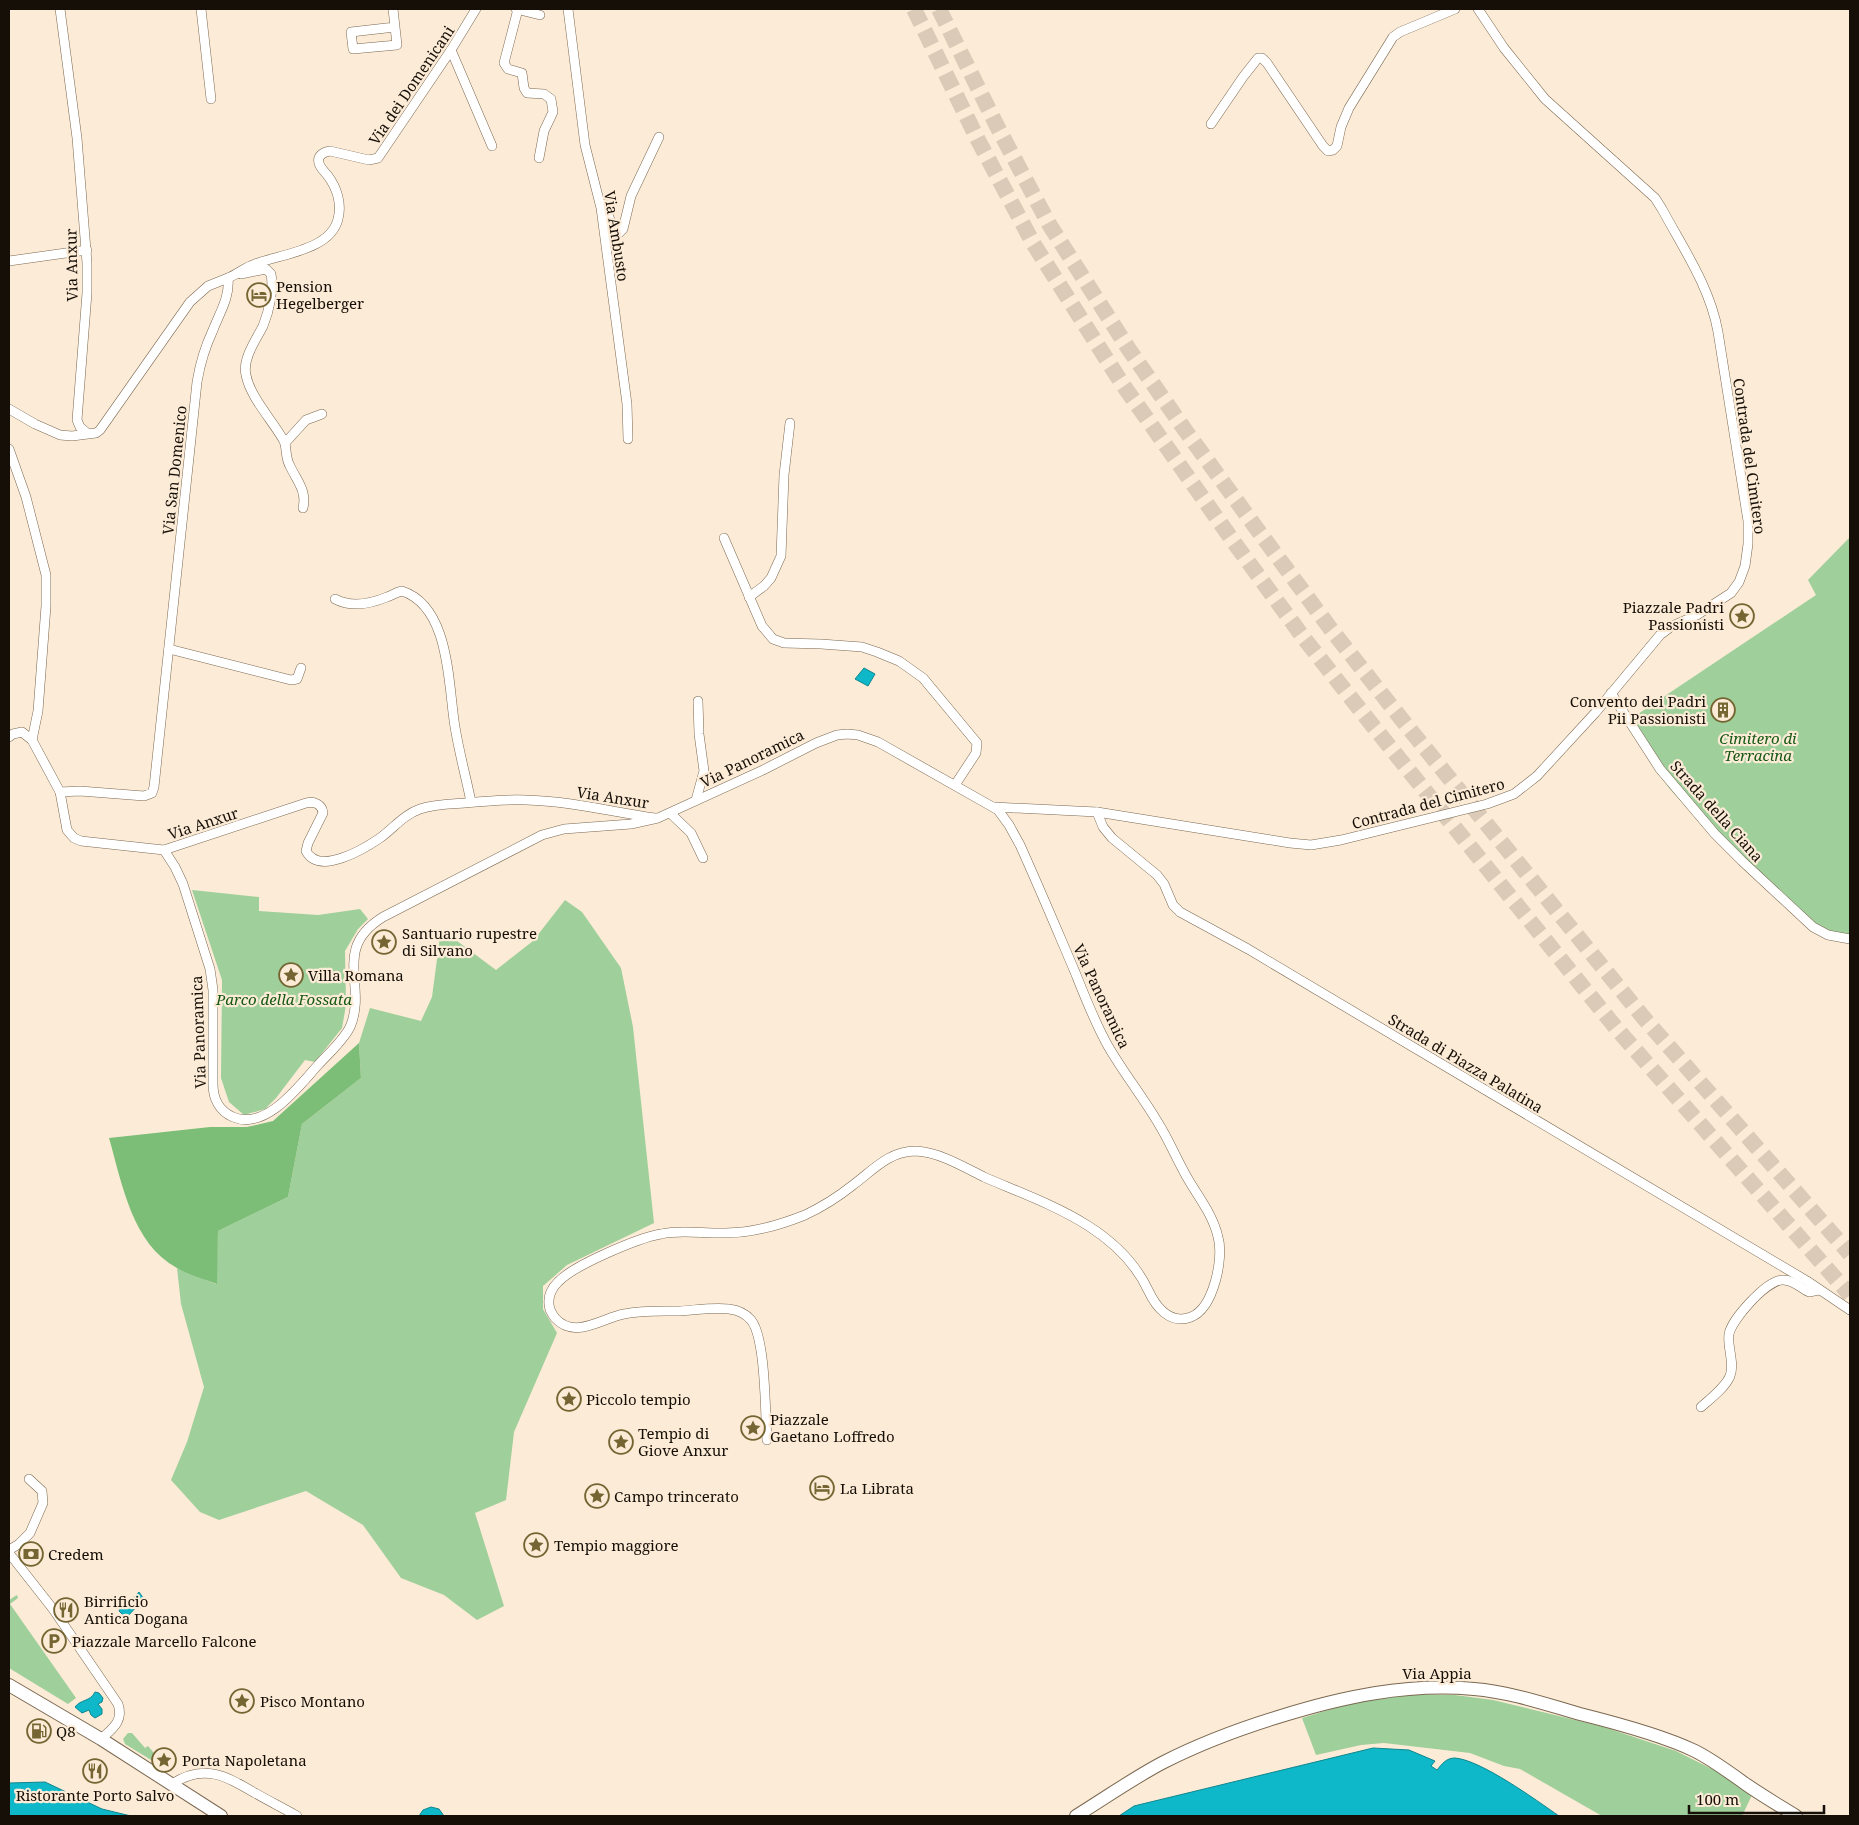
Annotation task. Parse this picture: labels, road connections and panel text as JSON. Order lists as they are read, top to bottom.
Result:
{
  "streets": {
    "main road": ["Via Appia"],
    "street": [
      "Via dei Domenicani",
      "Via Ambusto",
      "Via Anxur",
      "Contrada del Cimitero",
      "Via San Domenico",
      "Via Panoramica",
      "Strada della Ciana",
      "Strada di Piazza Palatina"
    ]
  },
  "crossings": [
    ["Via dei Domenicani", "Via San Domenico"],
    ["Via Anxur", "Via San Domenico"],
    ["Via Anxur", "Via Panoramica"],
    ["Contrada del Cimitero", "Via Panoramica"],
    ["Contrada del Cimitero", "Strada della Ciana"],
    ["Contrada del Cimitero", "Strada di Piazza Palatina"]
  ],
  "parks": ["Cimitero di Terracina", "Parco della Fossata"],
  "places": {
    "hotel": ["Pension Hegelberger", "La Librata"],
    "place": [
      "Piazzale Padri Passionisti",
      "Santuario rupestre di Silvano",
      "Villa Romana",
      "Piccolo tempio",
      "Piazzale Gaetano Loffredo",
      "Tempio di Giove Anxur",
      "Campo trincerato",
      "Tempio maggiore",
      "Pisco Montano",
      "Porta Napoletana"
    ],
    "building": ["Convento dei Padri Pii Passionisti"],
    "bank": ["Credem"],
    "restaurant": ["Birrificio Antica Dogana", "Ristorante Porto Salvo"],
    "parking": ["Piazzale Marcello Falcone"],
    "fuel station": ["Q8"]
  },
  "scale_bar": "100 m"
}
